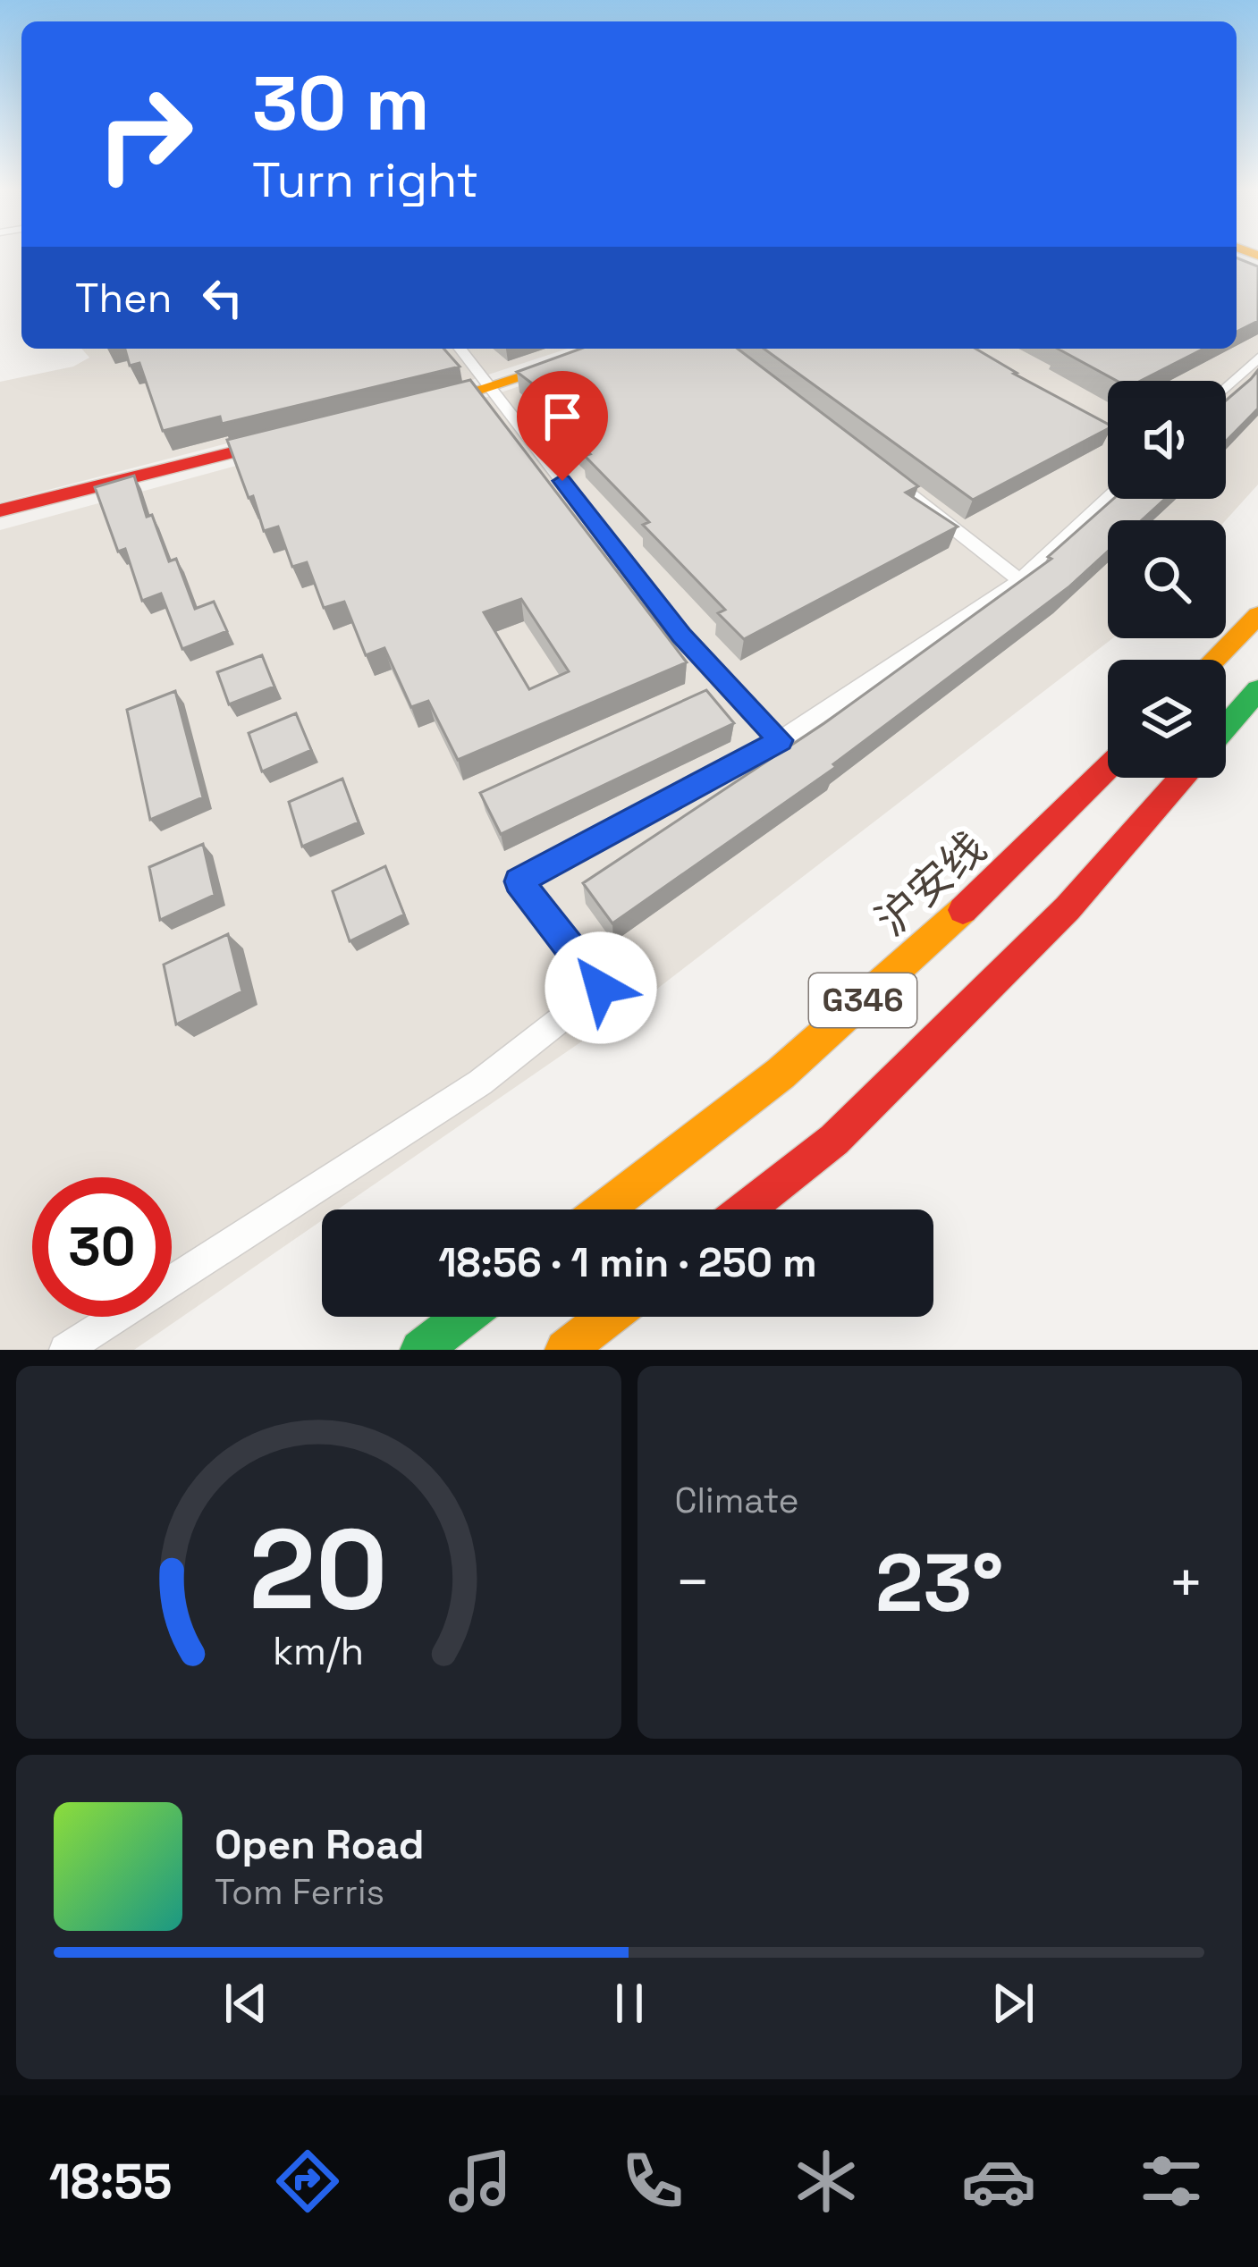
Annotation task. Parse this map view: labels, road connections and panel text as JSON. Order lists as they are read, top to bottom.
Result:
{
  "streets": {
    "main road": ["沪安线", "G346"]
  },
  "page": {
    "turn": ["30 m", "Turn right"],
    "then": "Then",
    "limit": "30",
    "trip": "18:56 · 1 min · 250 m",
    "tile": "Climate",
    "heat": ["−", "23°", "+"],
    "song": ["Open Road", "Tom Ferris"],
    "tabs": "18:55",
    "gauge": ["20", "km/h"]
  }
}
